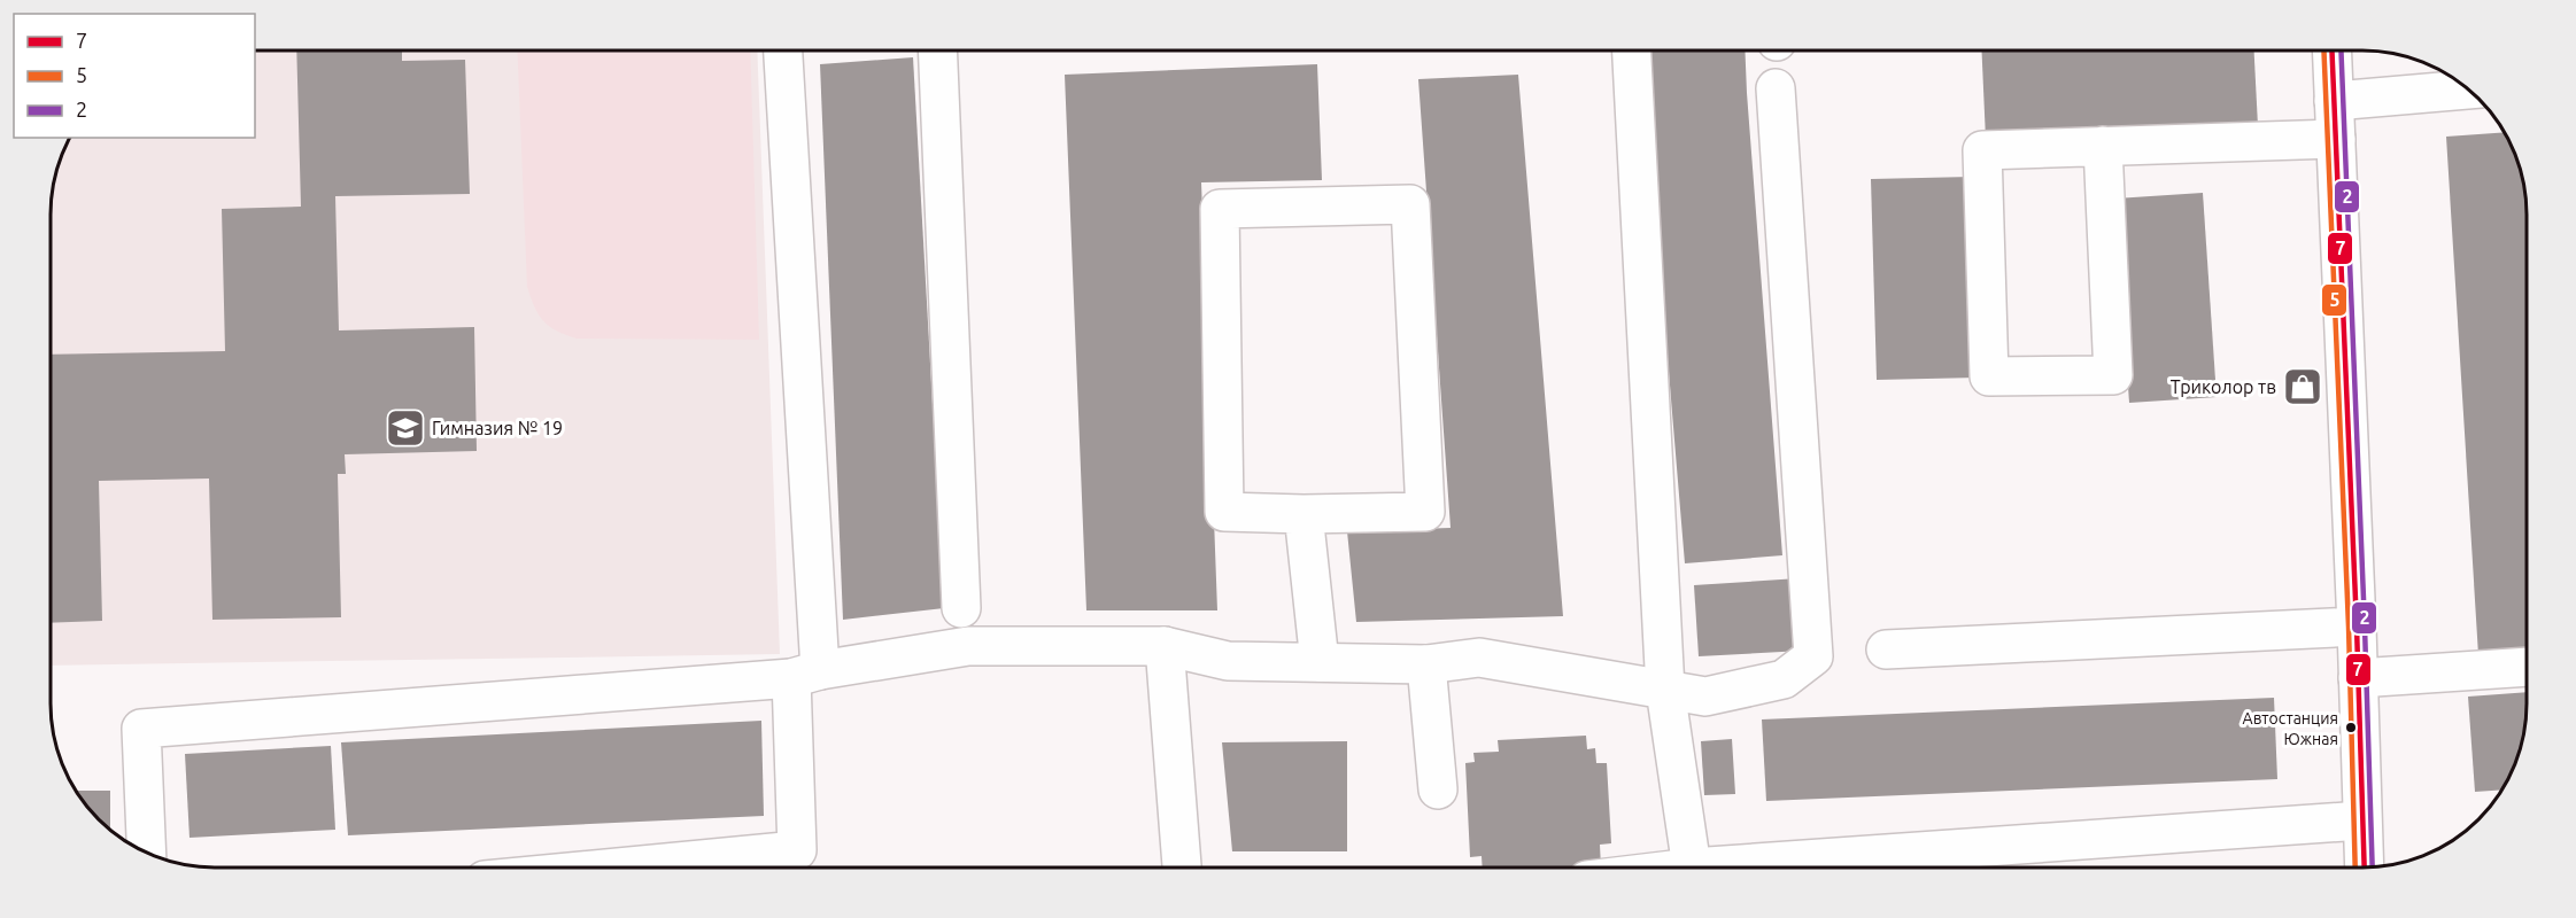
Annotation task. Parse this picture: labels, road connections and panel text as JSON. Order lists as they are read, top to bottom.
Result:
{
  "places": {
    "shop": ["Триколор тв"],
    "school or university": ["Гимназия № 19"],
    "other": ["Автостанция Южная"]
  },
  "lines": ["transit line 7", "transit line 5", "transit line 2"],
  "legend": ["7", "5", "2"]
}
